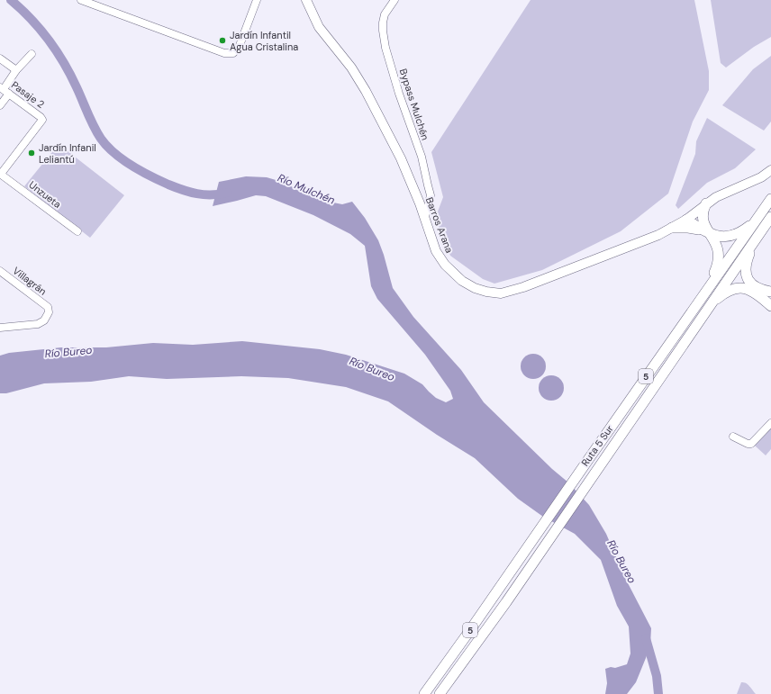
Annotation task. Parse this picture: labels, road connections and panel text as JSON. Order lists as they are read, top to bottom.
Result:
{
  "streets": {
    "highway": ["5", "Ruta 5 Sur"],
    "main road": ["Barros Arana"],
    "street": [
      "Pasaje 2",
      "Bypass Mulchén",
      "Unzueta",
      "Villagrán"
    ]
  },
  "crossings": [
    ["Pasaje 2", "Unzueta"],
    ["Bypass Mulchén", "Barros Arana"]
  ],
  "water": ["Río Mulchén", "Río Bureo"],
  "places": ["Jardín Infantil Agua Cristalina", "Jardín Infanil Leliantú"]
}
